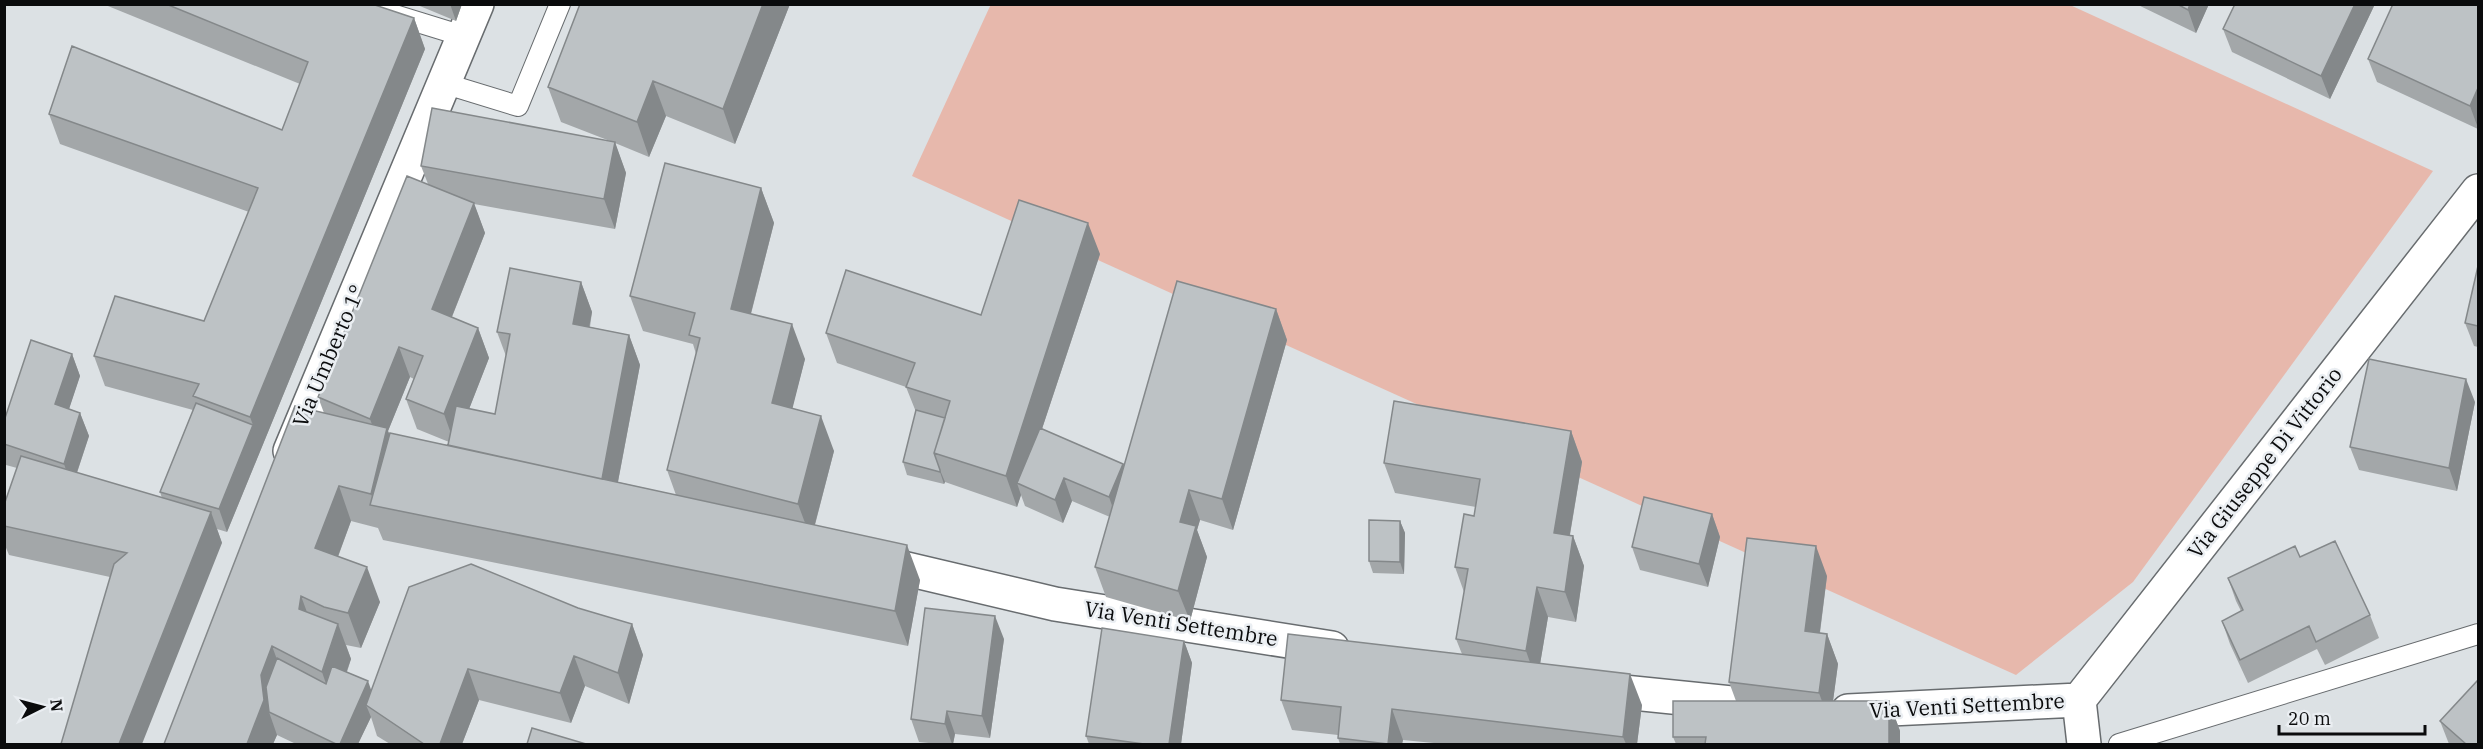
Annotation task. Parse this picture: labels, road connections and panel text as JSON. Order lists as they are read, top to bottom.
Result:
{
  "streets": {
    "street": ["Via Umberto 1°", "Via Giuseppe Di Vittorio", "Via Venti Settembre"]
  },
  "crossings": [
    ["Via Giuseppe Di Vittorio", "Via Venti Settembre"]
  ],
  "scale_bar": "20 m",
  "north": "right"
}
